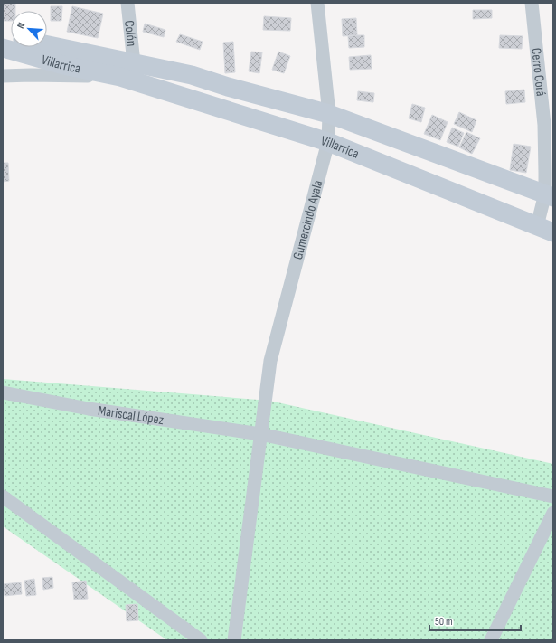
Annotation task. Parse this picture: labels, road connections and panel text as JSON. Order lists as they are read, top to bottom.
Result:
{
  "streets": {
    "street": [
      "Colón",
      "Villarrica",
      "Cerro Corá",
      "Gumercindo Ayala",
      "Mariscal López"
    ]
  },
  "crossings": [
    ["Colón", "Villarrica"],
    ["Villarrica", "Cerro Corá"],
    ["Villarrica", "Gumercindo Ayala"],
    ["Gumercindo Ayala", "Mariscal López"]
  ],
  "scale_bar": "50 m",
  "north": "top left"
}
